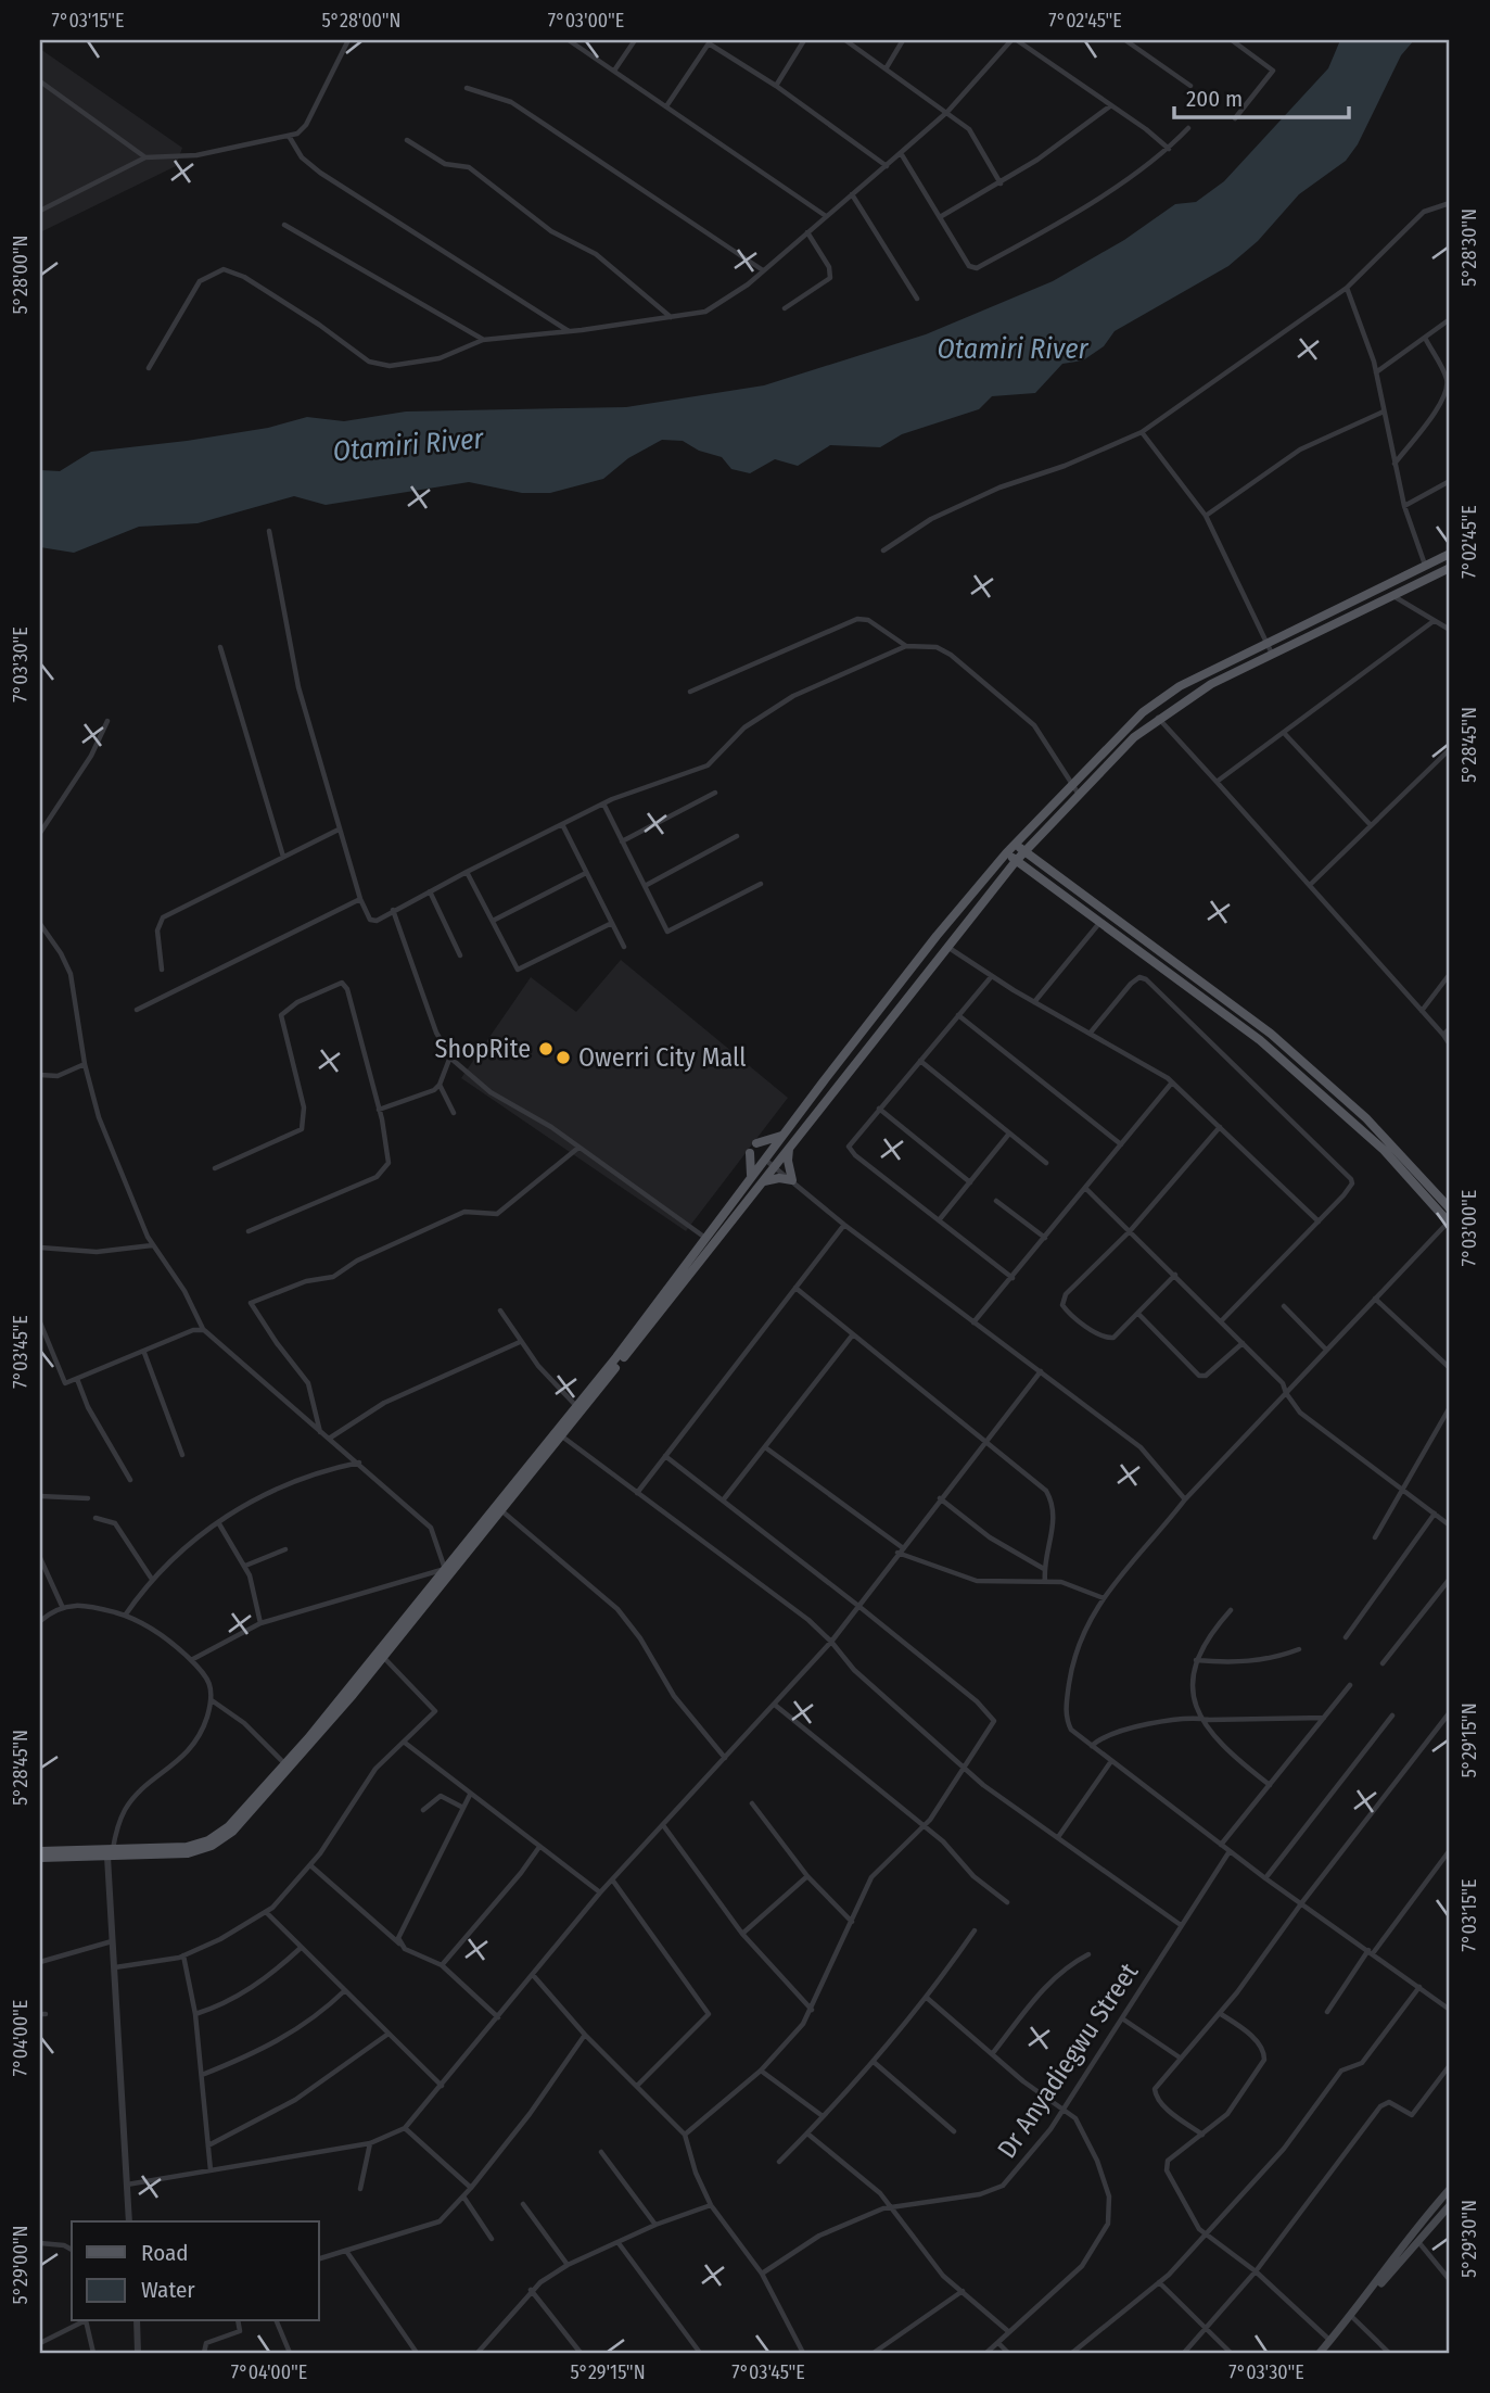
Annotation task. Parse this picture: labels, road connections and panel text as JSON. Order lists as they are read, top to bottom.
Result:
{
  "streets": {
    "street": ["Dr Anyadiegwu Street"]
  },
  "water": ["Otamiri River"],
  "places": ["ShopRite", "Owerri City Mall"],
  "legend": ["Road", "Water"],
  "scale_bar": "200 m",
  "coordinates": [
    "7°03'15\"E",
    "5°28'00\"N",
    "7°03'00\"E",
    "7°02'45\"E",
    "5°28'30\"N",
    "7°03'30\"E",
    "5°28'45\"N",
    "7°03'45\"E",
    "5°29'15\"N",
    "7°04'00\"E",
    "5°29'30\"N",
    "5°29'00\"N"
  ]
}
